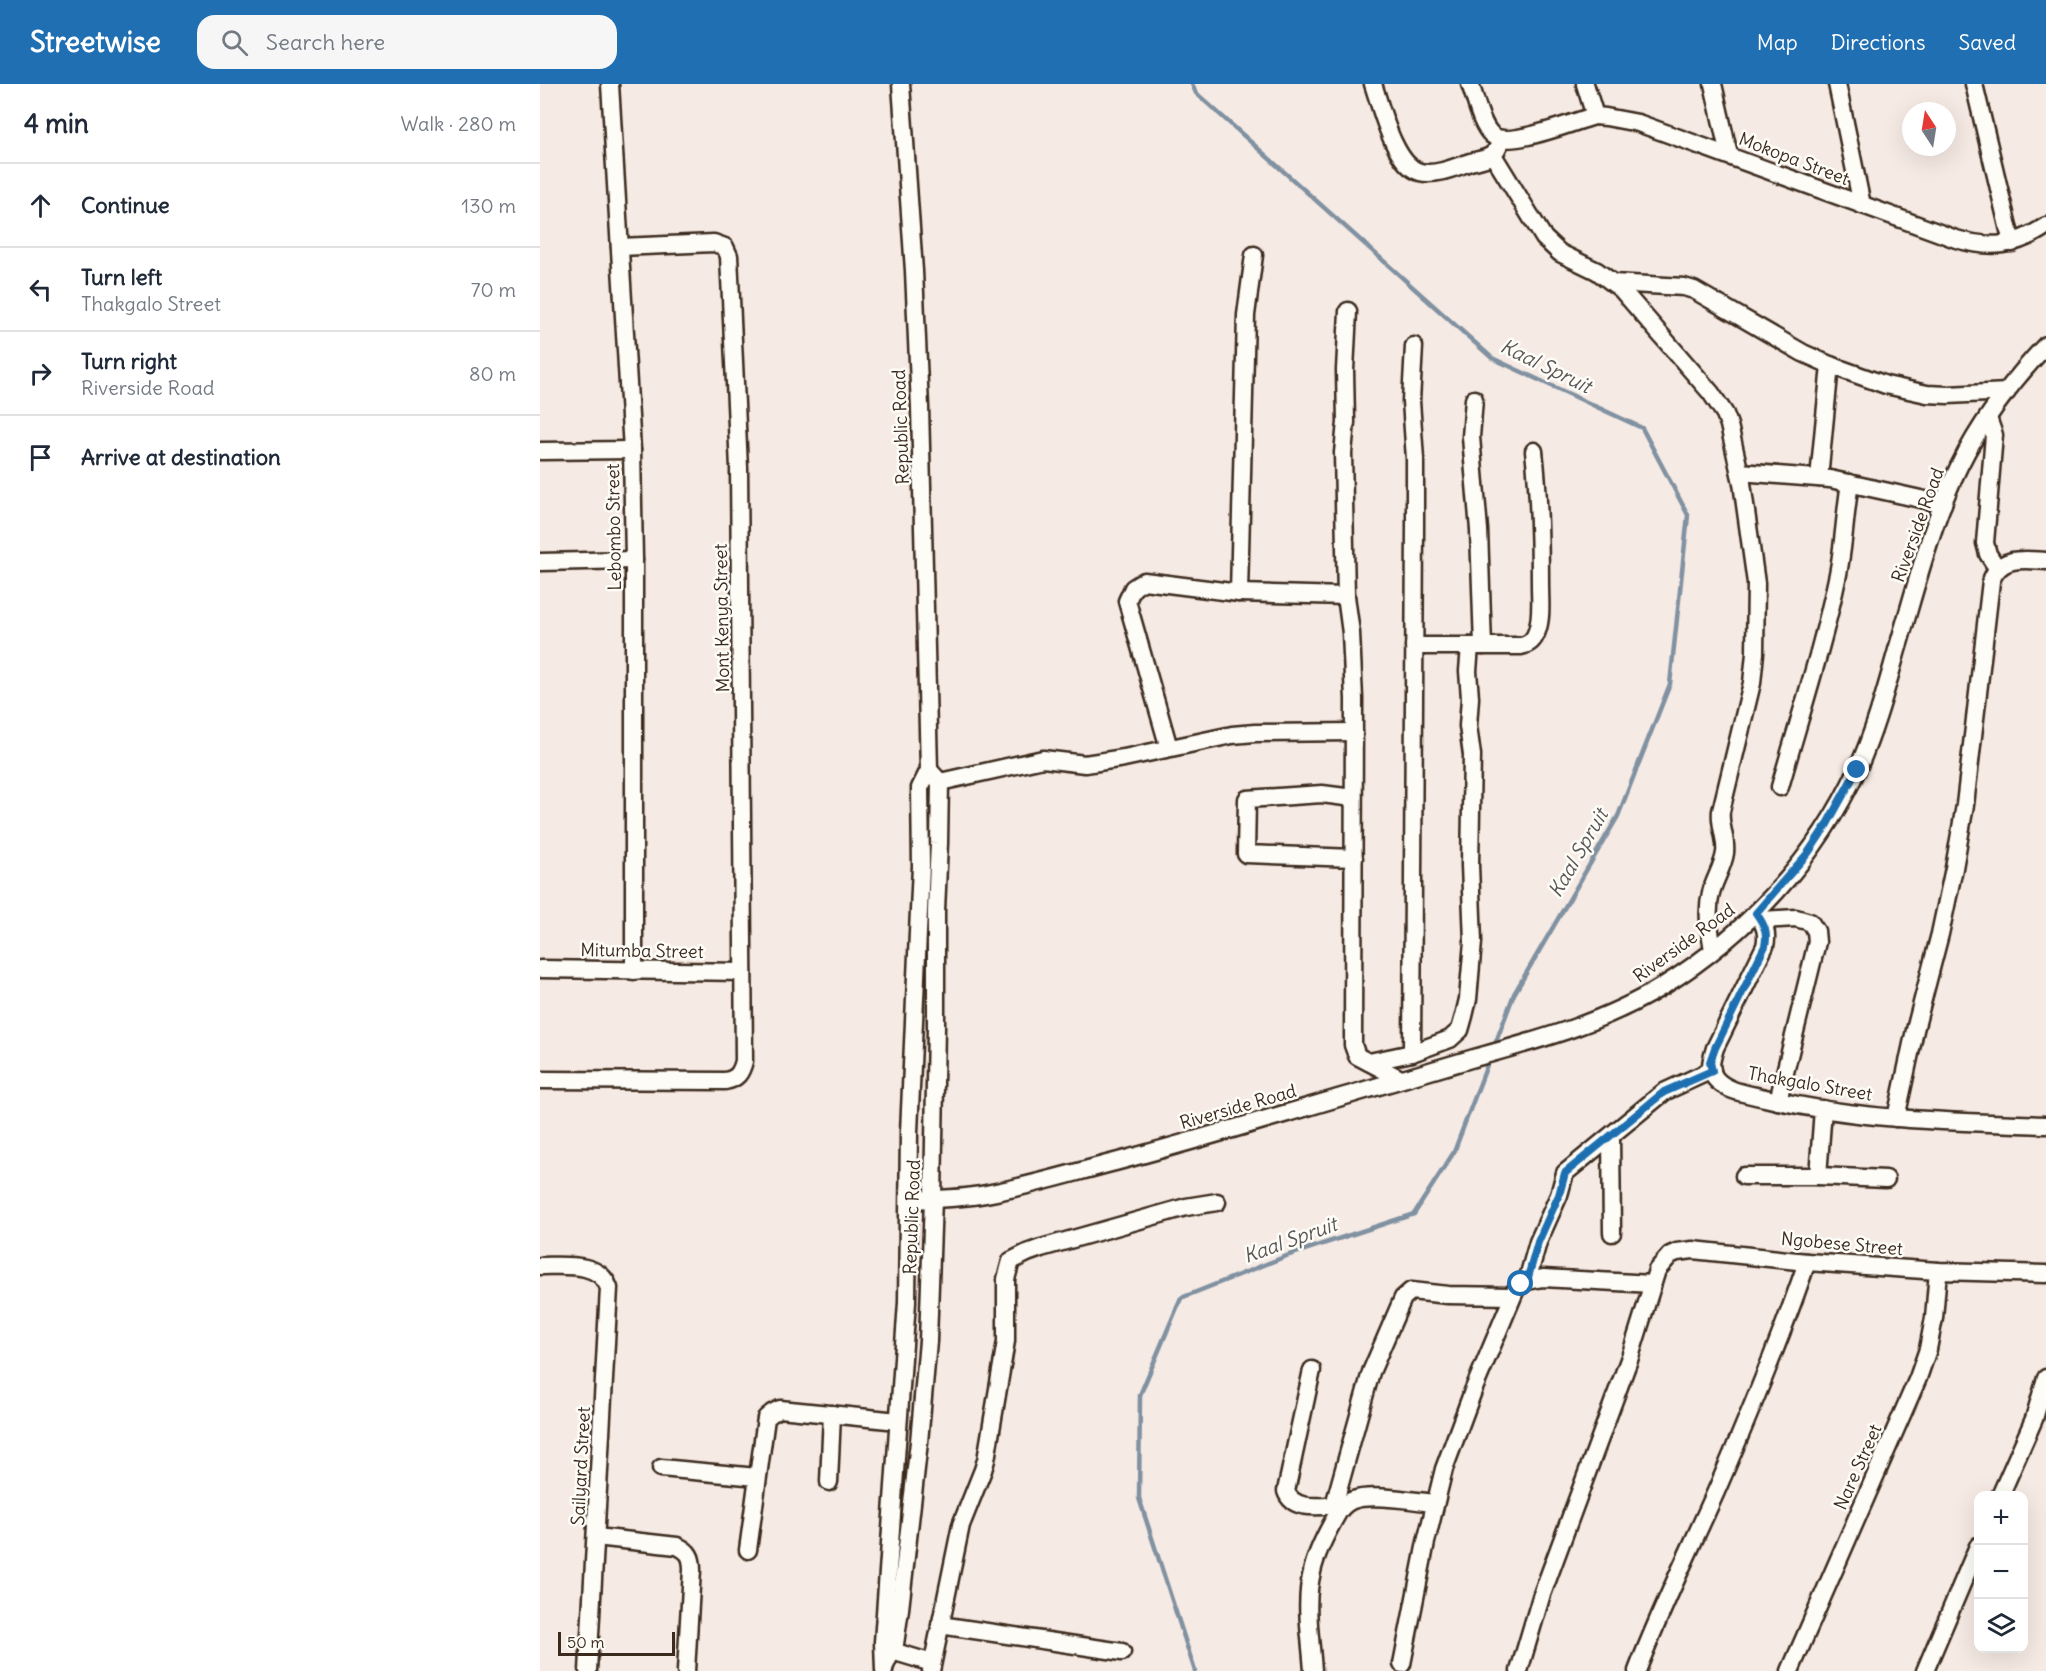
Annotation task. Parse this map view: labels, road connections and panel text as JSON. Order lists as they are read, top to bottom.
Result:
{
  "streets": {
    "street": [
      "Mokopa Street",
      "Republic Road",
      "Riverside Road",
      "Lebombo Street",
      "Mont Kenya Street",
      "Mitumba Street",
      "Thakgalo Street",
      "Ngobese Street",
      "Sailyard Street",
      "Nare Street"
    ]
  },
  "crossings": [
    ["Republic Road", "Riverside Road"],
    ["Lebombo Street", "Mont Kenya Street"],
    ["Lebombo Street", "Mitumba Street"],
    ["Mont Kenya Street", "Mitumba Street"],
    ["Ngobese Street", "Nare Street"]
  ],
  "water": ["Kaal Spruit"],
  "scale_bar": "50 m",
  "north": "top",
  "page": {
    "header": "Streetwise",
    "search": "Search here",
    "nav": ["Map", "Directions", "Saved"],
    "heading": ["4 min", "Walk · 280 m"],
    "list": [
      ["Continue", "130 m"],
      ["Turn left", "Thakgalo Street", "70 m"],
      ["Turn right", "Riverside Road", "80 m"],
      "Arrive at destination"
    ],
    "map_buttons": ["+", "−"],
    "scale": "50 m"
  }
}
